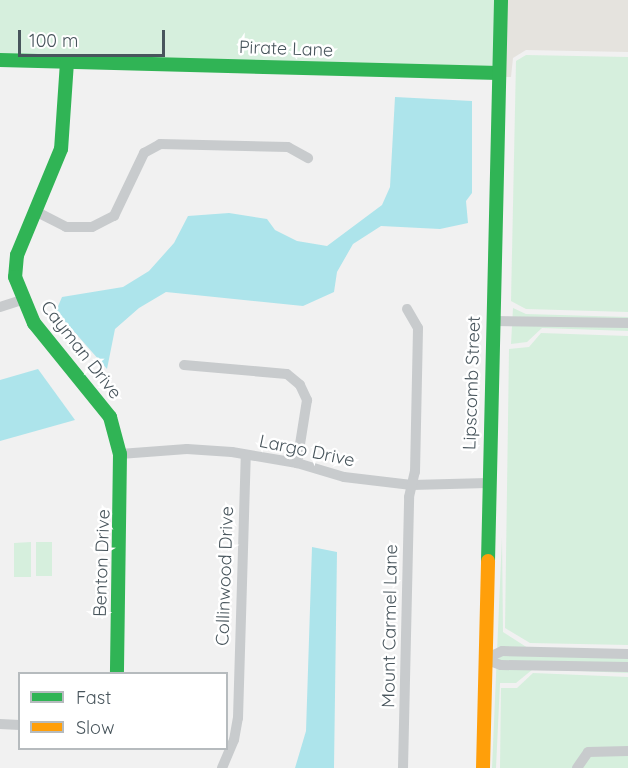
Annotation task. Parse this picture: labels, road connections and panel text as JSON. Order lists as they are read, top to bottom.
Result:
{
  "streets": {
    "street": [
      "Pirate Lane",
      "Cayman Drive",
      "Lipscomb Street",
      "Largo Drive",
      "Benton Drive",
      "Collinwood Drive",
      "Mount Carmel Lane"
    ]
  },
  "crossings": [
    ["Pirate Lane", "Cayman Drive"],
    ["Pirate Lane", "Lipscomb Street"],
    ["Cayman Drive", "Largo Drive"],
    ["Cayman Drive", "Benton Drive"],
    ["Lipscomb Street", "Largo Drive"],
    ["Largo Drive", "Benton Drive"],
    ["Largo Drive", "Collinwood Drive"],
    ["Largo Drive", "Mount Carmel Lane"]
  ],
  "legend": ["Fast", "Slow"],
  "scale_bar": "100 m"
}
